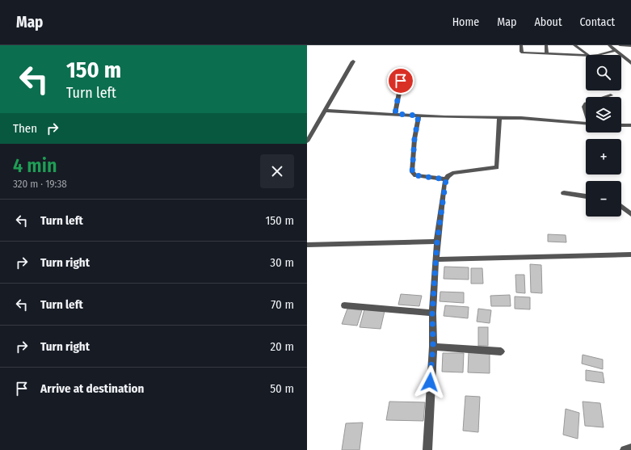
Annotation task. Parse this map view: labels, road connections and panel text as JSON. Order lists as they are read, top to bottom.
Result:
{
  "page": {
    "header": "Map",
    "nav": [
      "Home",
      "Map",
      "About",
      "Contact"
    ],
    "turn": ["150 m", "Turn left"],
    "map_buttons": ["+", "−"],
    "then": "Then",
    "heading": ["4 min", "320 m · 19:38"],
    "list": [
      {
        "name": "Turn left",
        "value": "150 m"
      },
      {
        "name": "Turn right",
        "value": "30 m"
      },
      {
        "name": "Turn left",
        "value": "70 m"
      },
      {
        "name": "Turn right",
        "value": "20 m"
      },
      {
        "name": "Arrive at destination",
        "value": "50 m"
      }
    ]
  }
}
